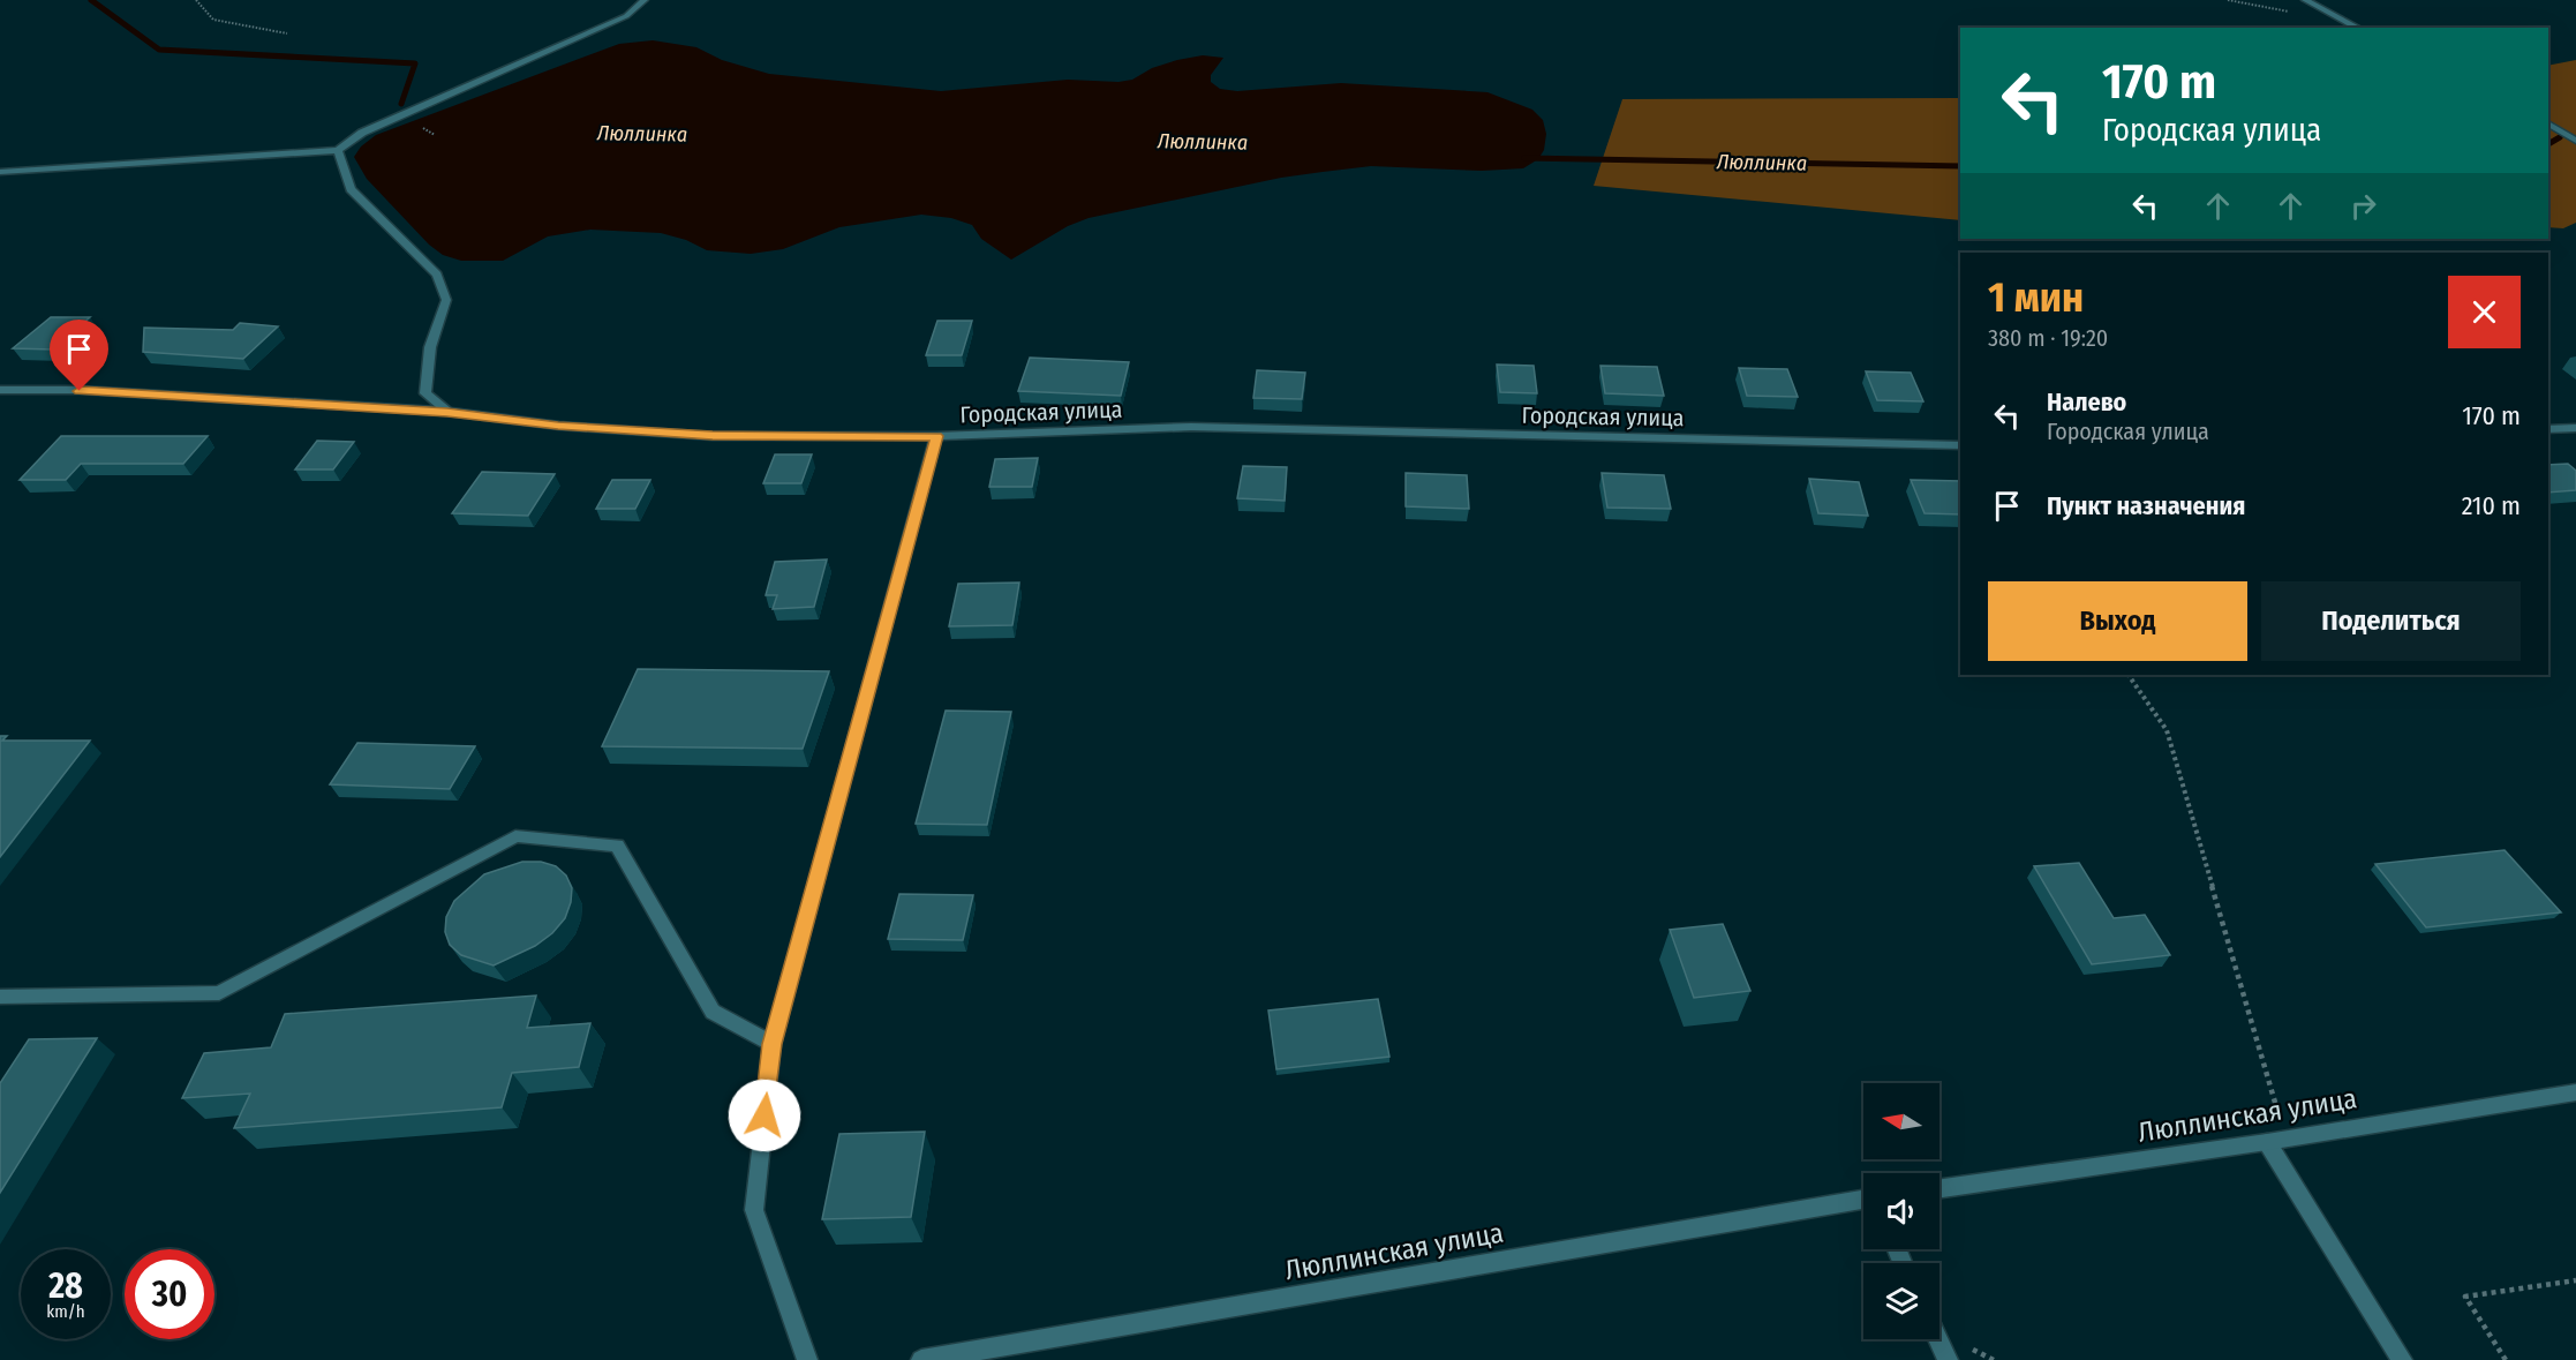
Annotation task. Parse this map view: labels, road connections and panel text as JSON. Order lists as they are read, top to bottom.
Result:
{
  "streets": {
    "street": ["Городская улица", "Люллинская улица"]
  },
  "water": ["Люллинка"],
  "north": "left",
  "page": {
    "turn": ["170 m", "Городская улица"],
    "heading": ["1 мин", "380 m · 19:20"],
    "list": [
      {
        "name": "Налево",
        "note": "Городская улица",
        "value": "170 m"
      },
      {
        "name": "Пункт назначения",
        "value": "210 m"
      }
    ],
    "buttons": ["Выход", "Поделиться"],
    "speed": "28 km/h",
    "limit": "30"
  }
}
